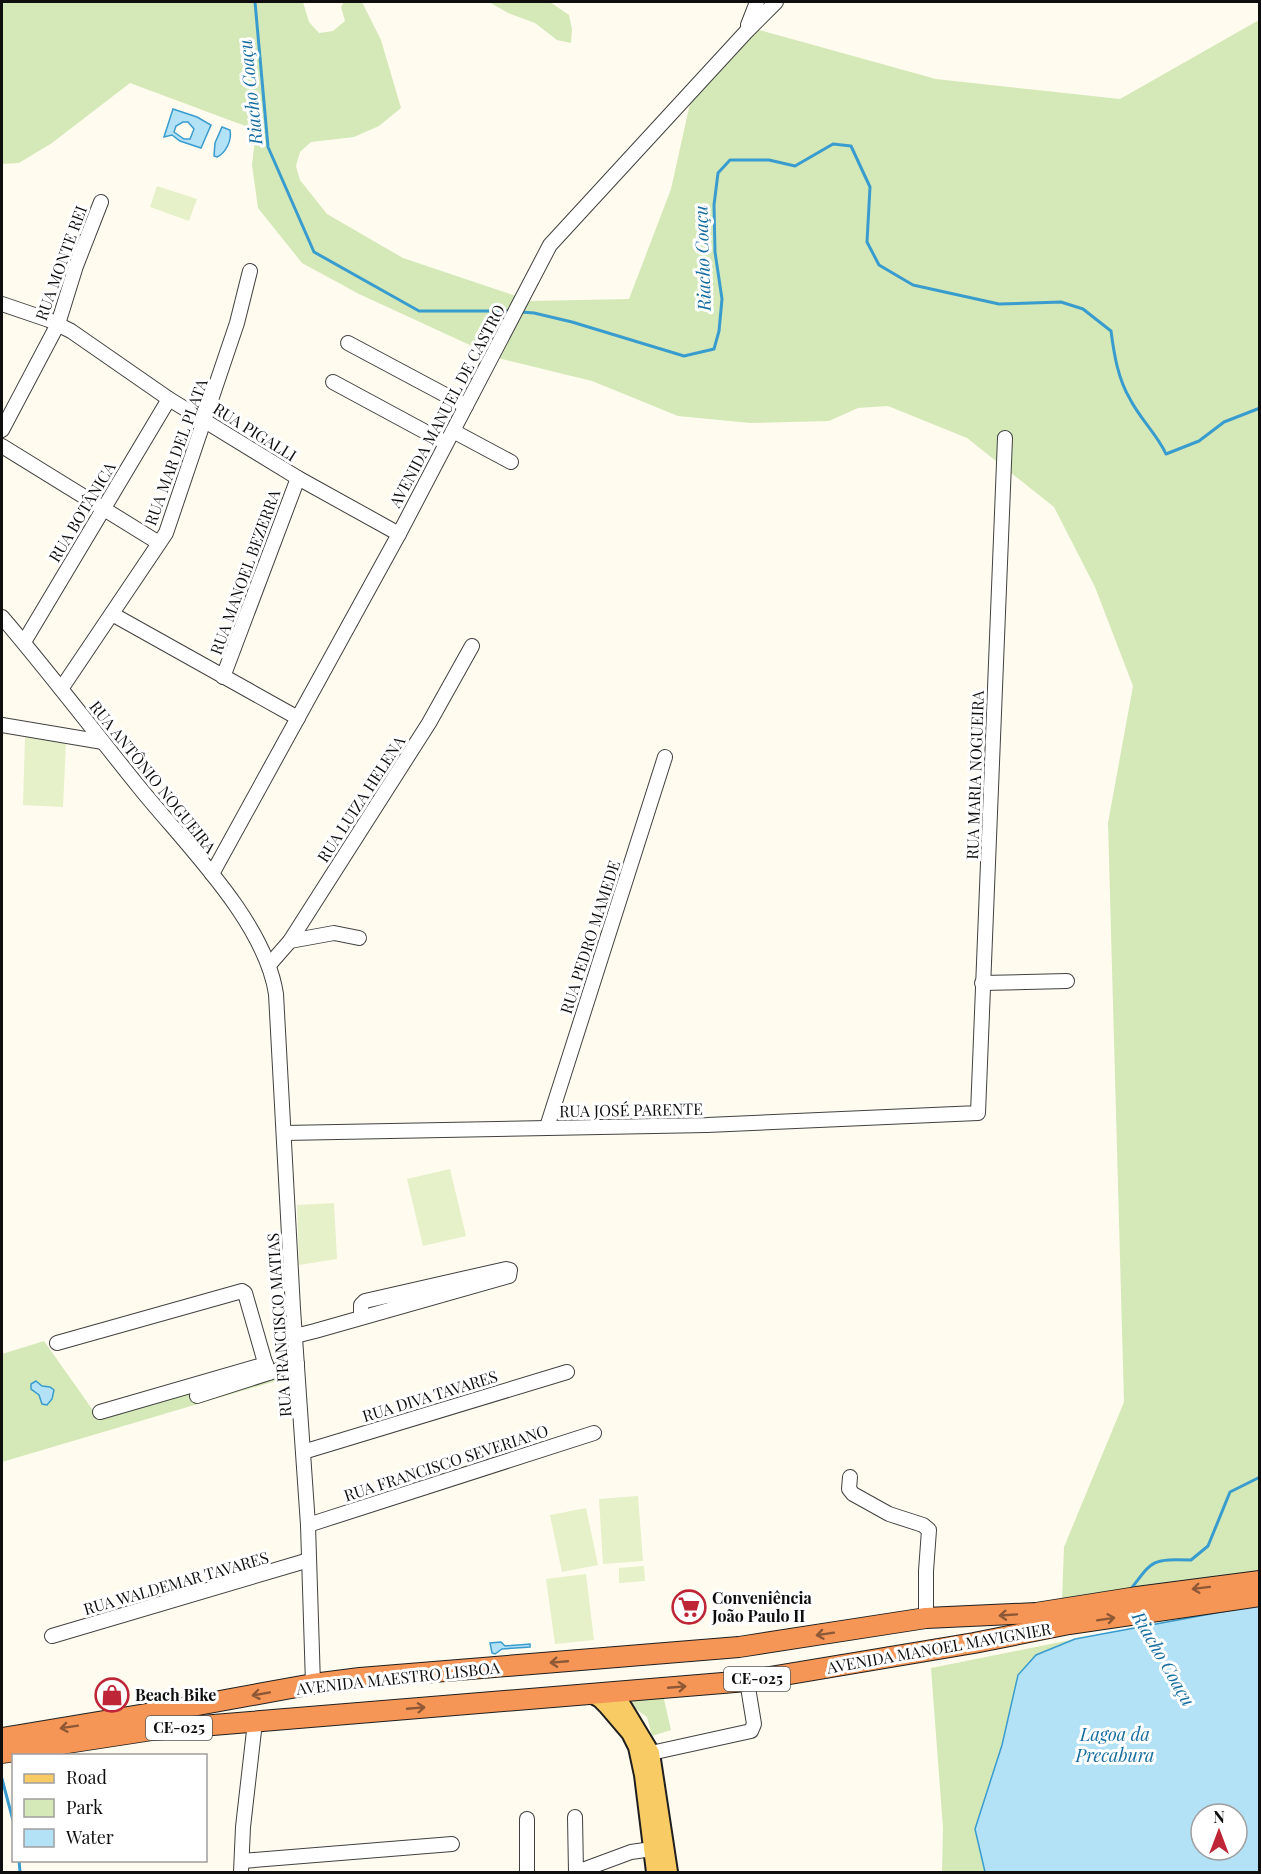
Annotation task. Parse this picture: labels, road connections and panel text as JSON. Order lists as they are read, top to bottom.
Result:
{
  "streets": {
    "highway": ["AVENIDA MANOEL MAVIGNIER", "AVENIDA MAESTRO LISBOA", "CE-025"],
    "street": [
      "RUA MONTE REI",
      "AVENIDA MANUEL DE CASTRO",
      "RUA PIGALLI",
      "RUA MAR DEL PLATA",
      "RUA BOTÂNICA",
      "RUA MANOEL BEZERRA",
      "RUA MARIA NOGUEIRA",
      "RUA ANTÔNIO NOGUEIRA",
      "RUA LUIZA HELENA",
      "RUA PEDRO MAMEDE",
      "RUA JOSÉ PARENTE",
      "RUA FRANCISCO MATIAS",
      "RUA DIVA TAVARES",
      "RUA FRANCISCO SEVERIANO",
      "RUA WALDEMAR TAVARES"
    ]
  },
  "crossings": [
    ["RUA MONTE REI", "RUA PIGALLI"],
    ["AVENIDA MANUEL DE CASTRO", "RUA PIGALLI"],
    ["AVENIDA MANUEL DE CASTRO", "RUA ANTÔNIO NOGUEIRA"],
    ["RUA PIGALLI", "RUA MAR DEL PLATA"],
    ["RUA PIGALLI", "RUA BOTÂNICA"],
    ["RUA PIGALLI", "RUA MANOEL BEZERRA"],
    ["RUA MAR DEL PLATA", "RUA ANTÔNIO NOGUEIRA"],
    ["RUA BOTÂNICA", "RUA ANTÔNIO NOGUEIRA"],
    ["RUA MARIA NOGUEIRA", "RUA JOSÉ PARENTE"],
    ["RUA ANTÔNIO NOGUEIRA", "RUA LUIZA HELENA"],
    ["RUA ANTÔNIO NOGUEIRA", "RUA FRANCISCO MATIAS"],
    ["RUA LUIZA HELENA", "RUA FRANCISCO MATIAS"],
    ["RUA PEDRO MAMEDE", "RUA JOSÉ PARENTE"],
    ["RUA JOSÉ PARENTE", "RUA FRANCISCO MATIAS"],
    ["RUA FRANCISCO MATIAS", "RUA DIVA TAVARES"],
    ["RUA FRANCISCO MATIAS", "RUA FRANCISCO SEVERIANO"],
    ["RUA FRANCISCO MATIAS", "RUA WALDEMAR TAVARES"],
    ["RUA FRANCISCO MATIAS", "AVENIDA MAESTRO LISBOA"],
    ["AVENIDA MANOEL MAVIGNIER", "AVENIDA MAESTRO LISBOA"]
  ],
  "water": ["Riacho Coaçu", "Lagoa da Precabura"],
  "places": {
    "supermarket": ["Conveniência João Paulo II"],
    "shop": ["Beach Bike"]
  },
  "legend": ["Road", "Park", "Water"],
  "north": "top"
}
